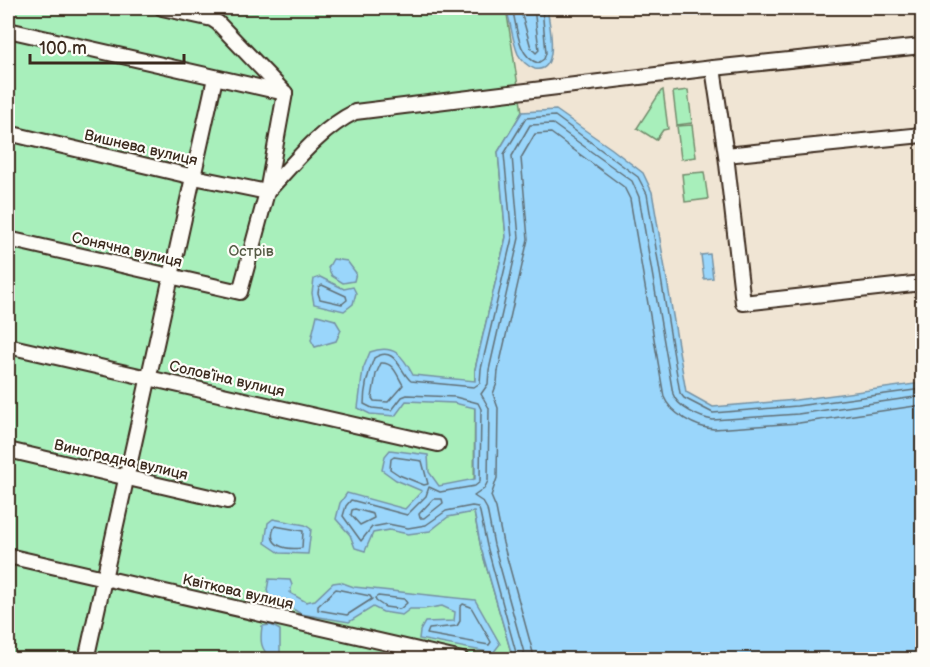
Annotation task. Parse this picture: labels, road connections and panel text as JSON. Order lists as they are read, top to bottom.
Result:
{
  "streets": {
    "street": [
      "Вишнева вулиця",
      "Сонячна вулиця",
      "Соловʼїна вулиця",
      "Виноградна вулиця",
      "Квіткова вулиця"
    ]
  },
  "crossings": [
    ["Вишнева вулиця", "Сонячна вулиця"]
  ],
  "parks": ["Острів"],
  "scale_bar": "100 m"
}
